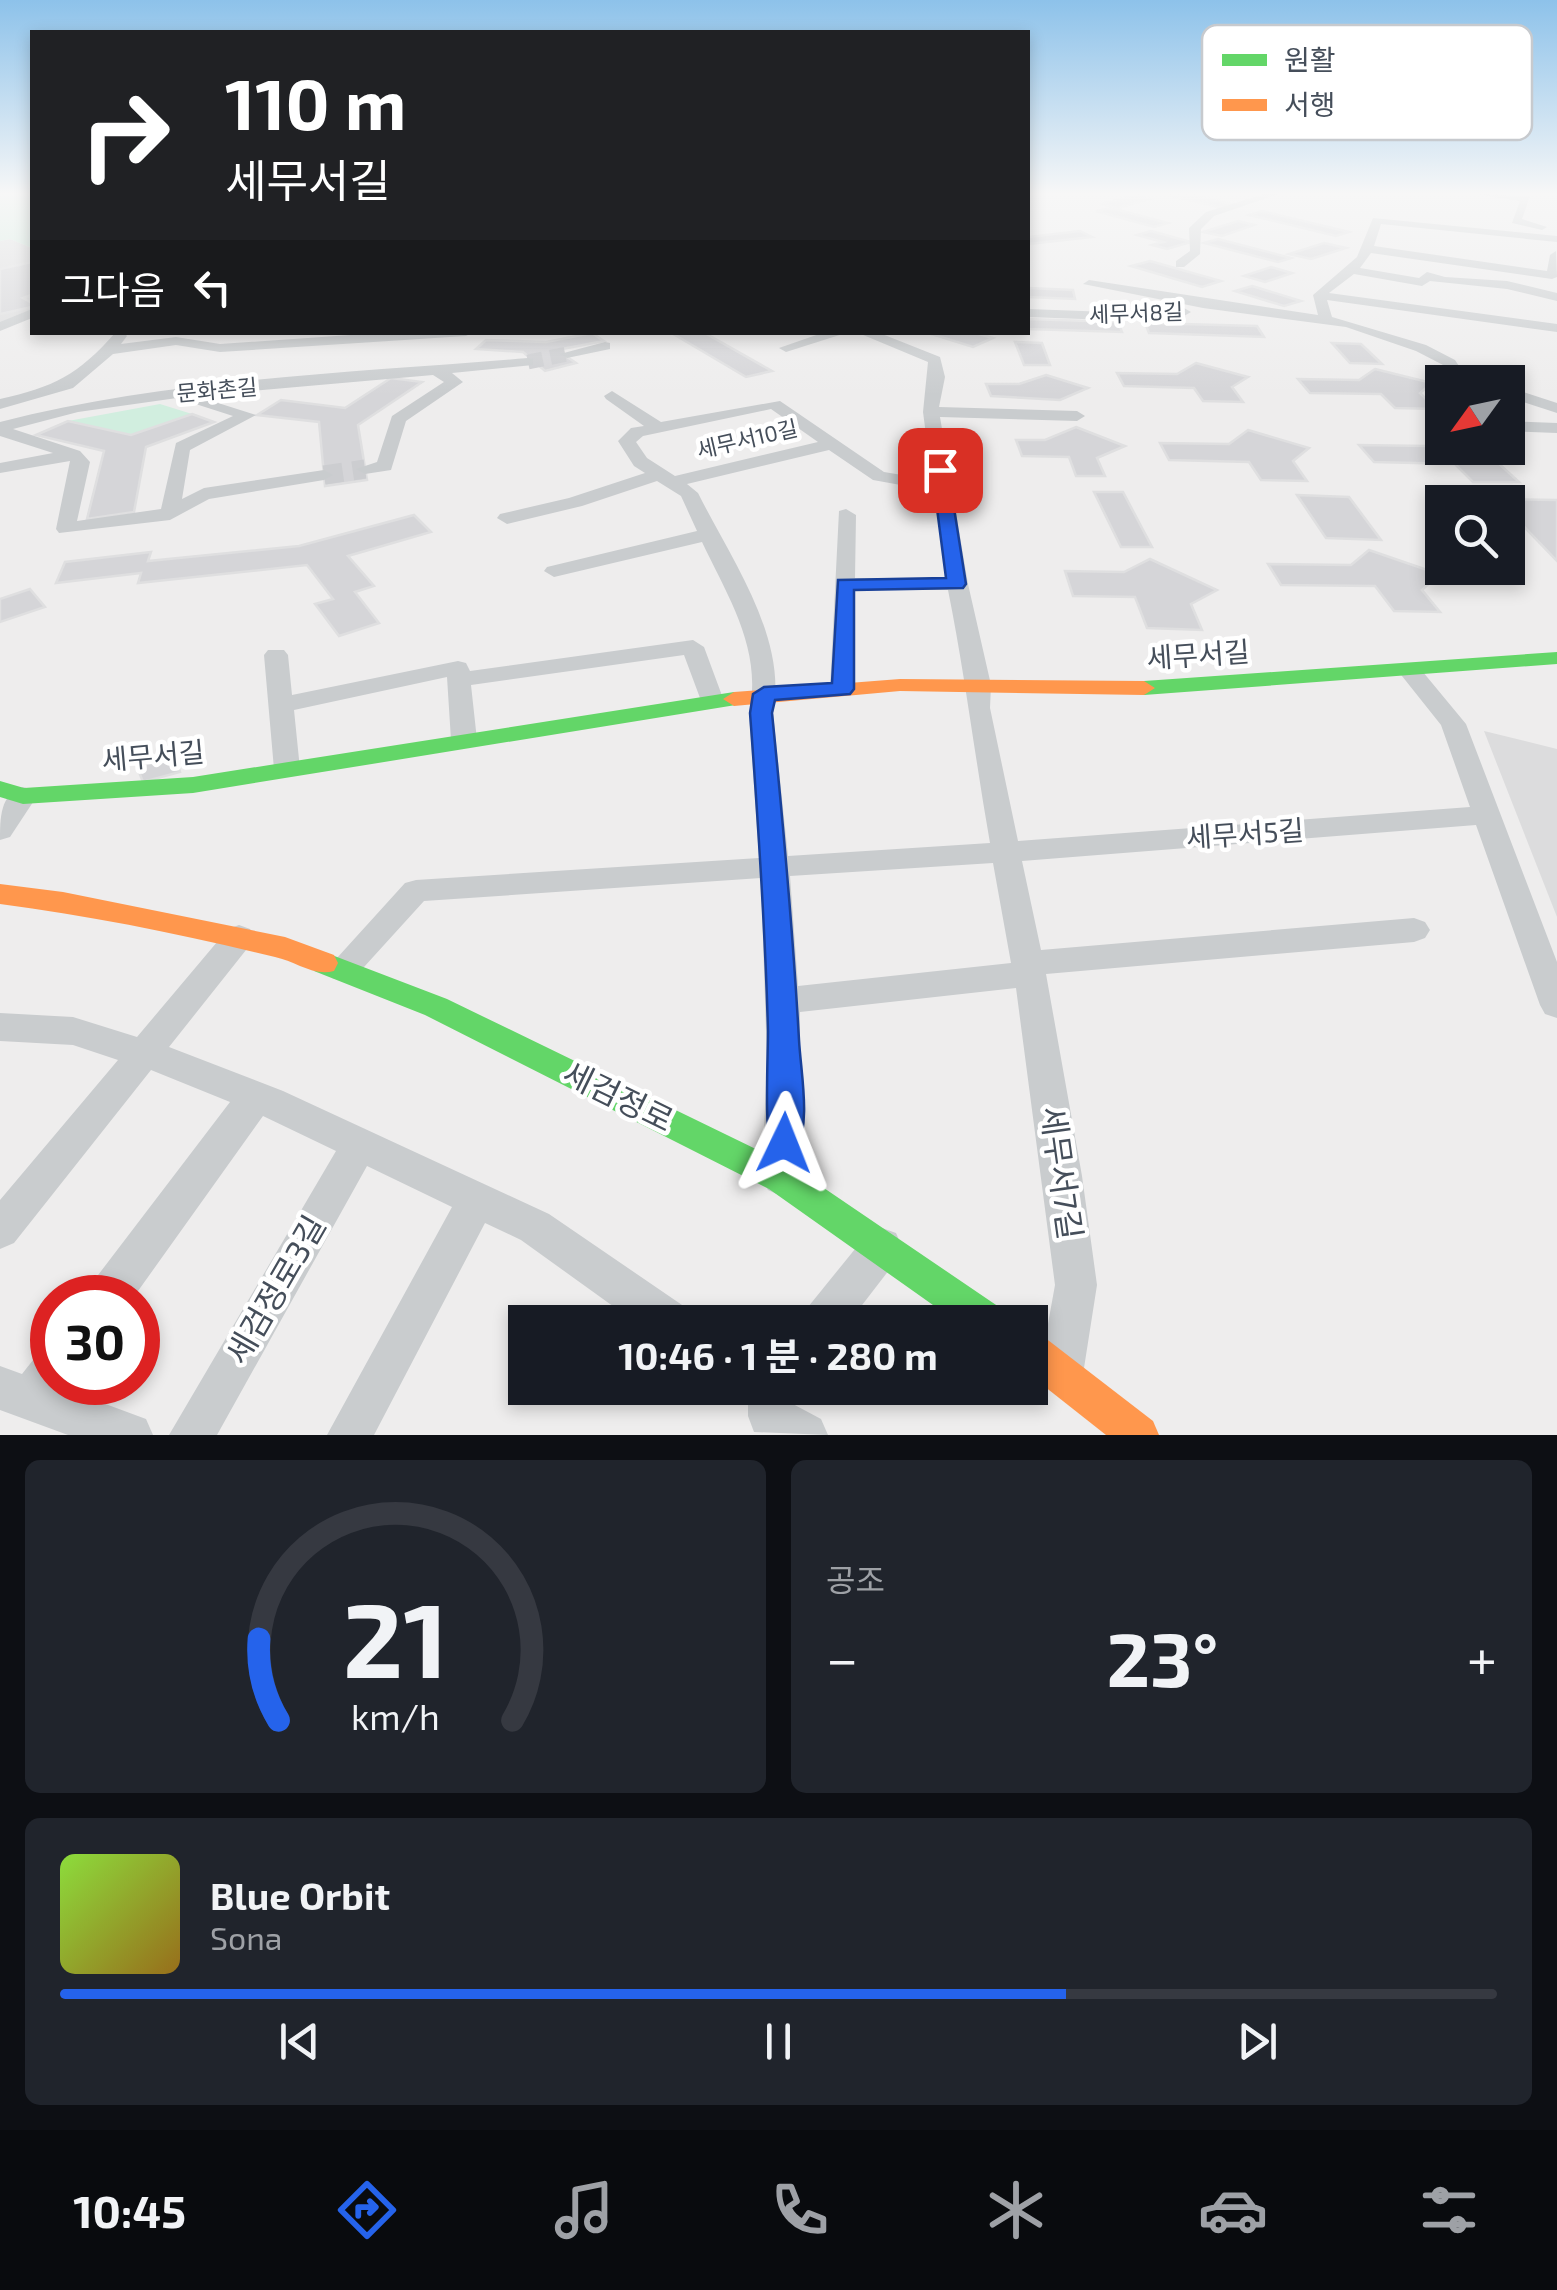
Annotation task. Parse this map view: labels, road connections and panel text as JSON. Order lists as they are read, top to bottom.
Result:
{
  "streets": {
    "street": [
      "세무서8길",
      "문화촌길",
      "세무서10길",
      "세무서길",
      "세무서5길",
      "세검정로",
      "세무서7길",
      "세검정로3길"
    ]
  },
  "crossings": [
    ["세무서10길", "세무서길"],
    ["세무서10길", "세검정로"],
    ["세무서길", "세무서7길"],
    ["세무서5길", "세무서7길"]
  ],
  "legend": ["원활", "서행"],
  "north": "bottom left",
  "page": {
    "turn": ["110 m", "세무서길"],
    "then": "그다음",
    "limit": "30",
    "trip": "10:46 · 1 분 · 280 m",
    "tile": "공조",
    "heat": ["−", "23°", "+"],
    "song": ["Blue Orbit", "Sona"],
    "tabs": "10:45",
    "gauge": ["21", "km/h"]
  }
}
